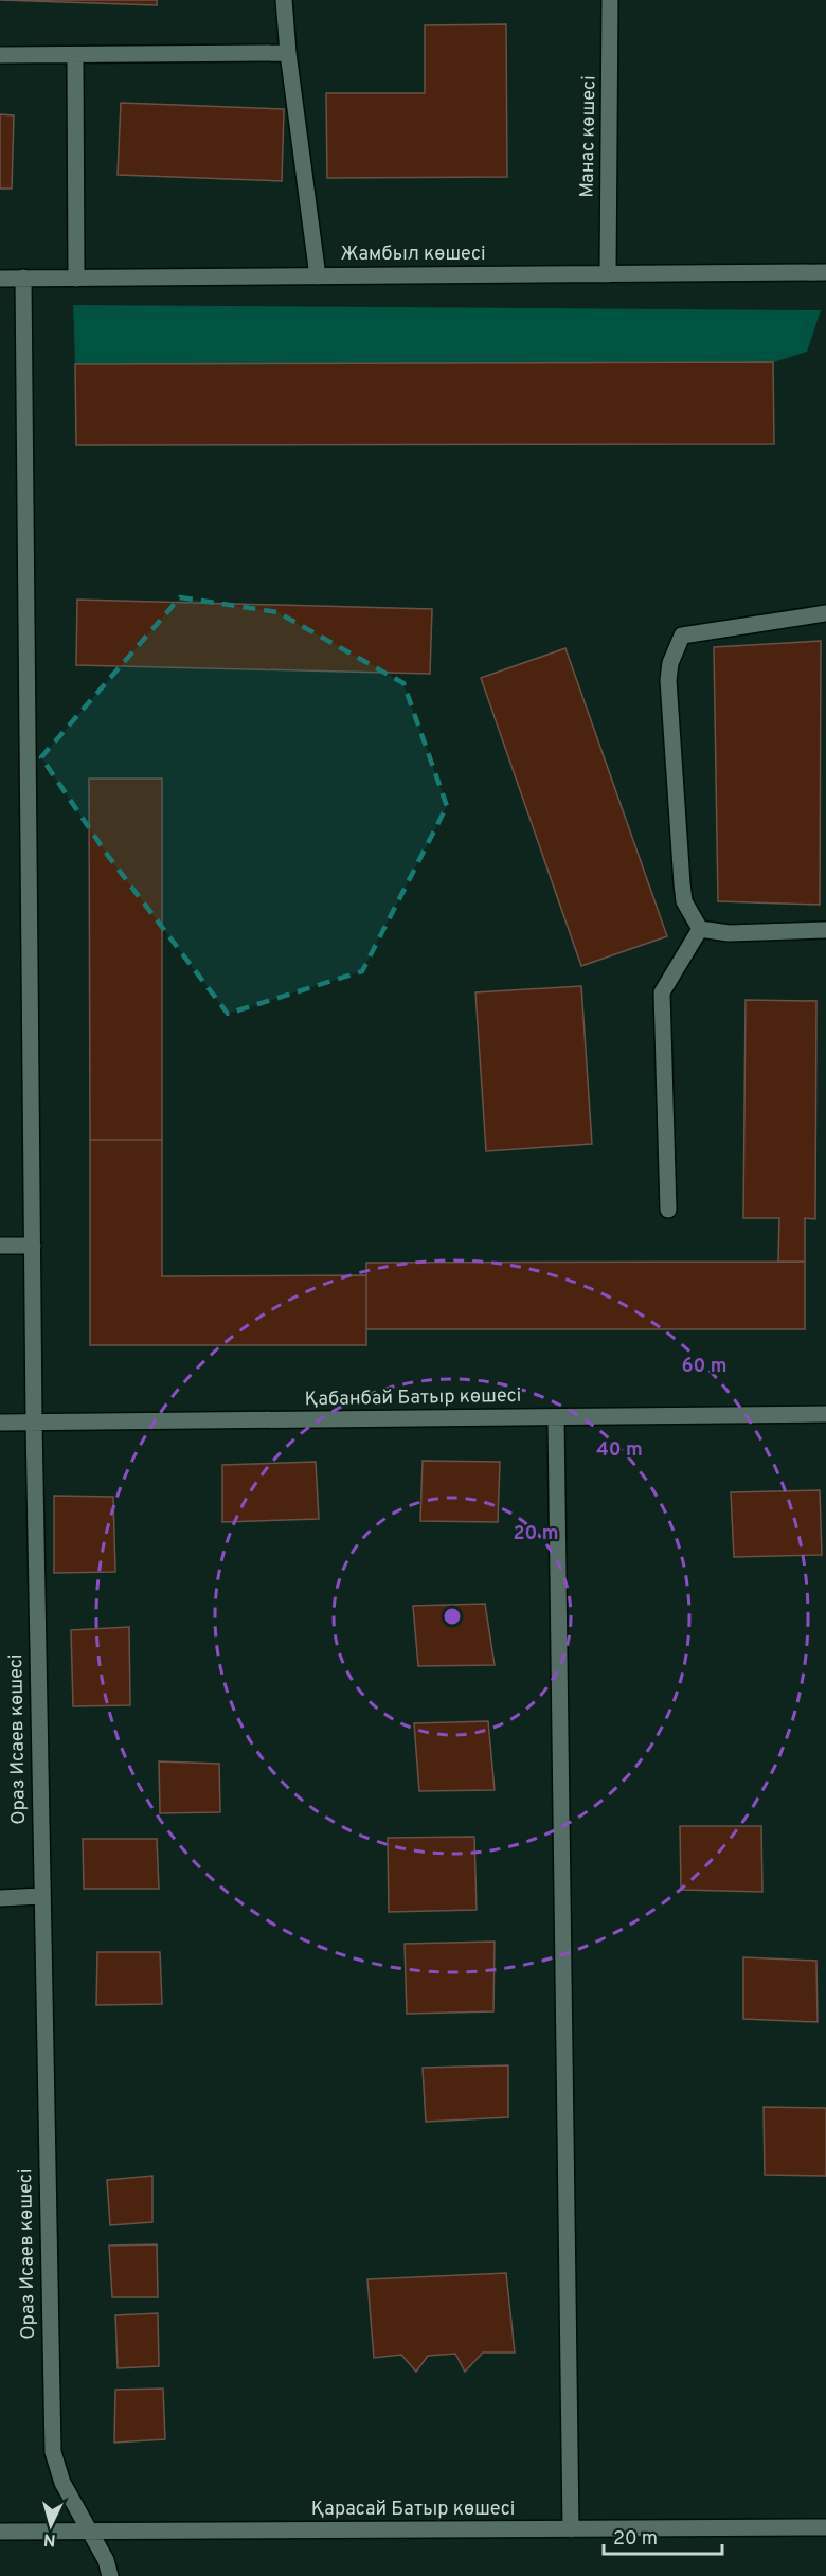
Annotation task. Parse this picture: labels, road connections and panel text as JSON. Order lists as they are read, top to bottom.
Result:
{
  "streets": {
    "street": [
      "Манас көшесі",
      "Жамбыл көшесі",
      "Қабанбай Батыр көшесі",
      "Ораз Исаев көшесі",
      "Қарасай Батыр көшесі"
    ]
  },
  "crossings": [
    ["Манас көшесі", "Жамбыл көшесі"],
    ["Жамбыл көшесі", "Ораз Исаев көшесі"],
    ["Қабанбай Батыр көшесі", "Ораз Исаев көшесі"],
    ["Ораз Исаев көшесі", "Қарасай Батыр көшесі"]
  ],
  "scale_bar": "20 m",
  "north": "bottom",
  "rings": ["60 m", "40 m", "20 m"]
}
